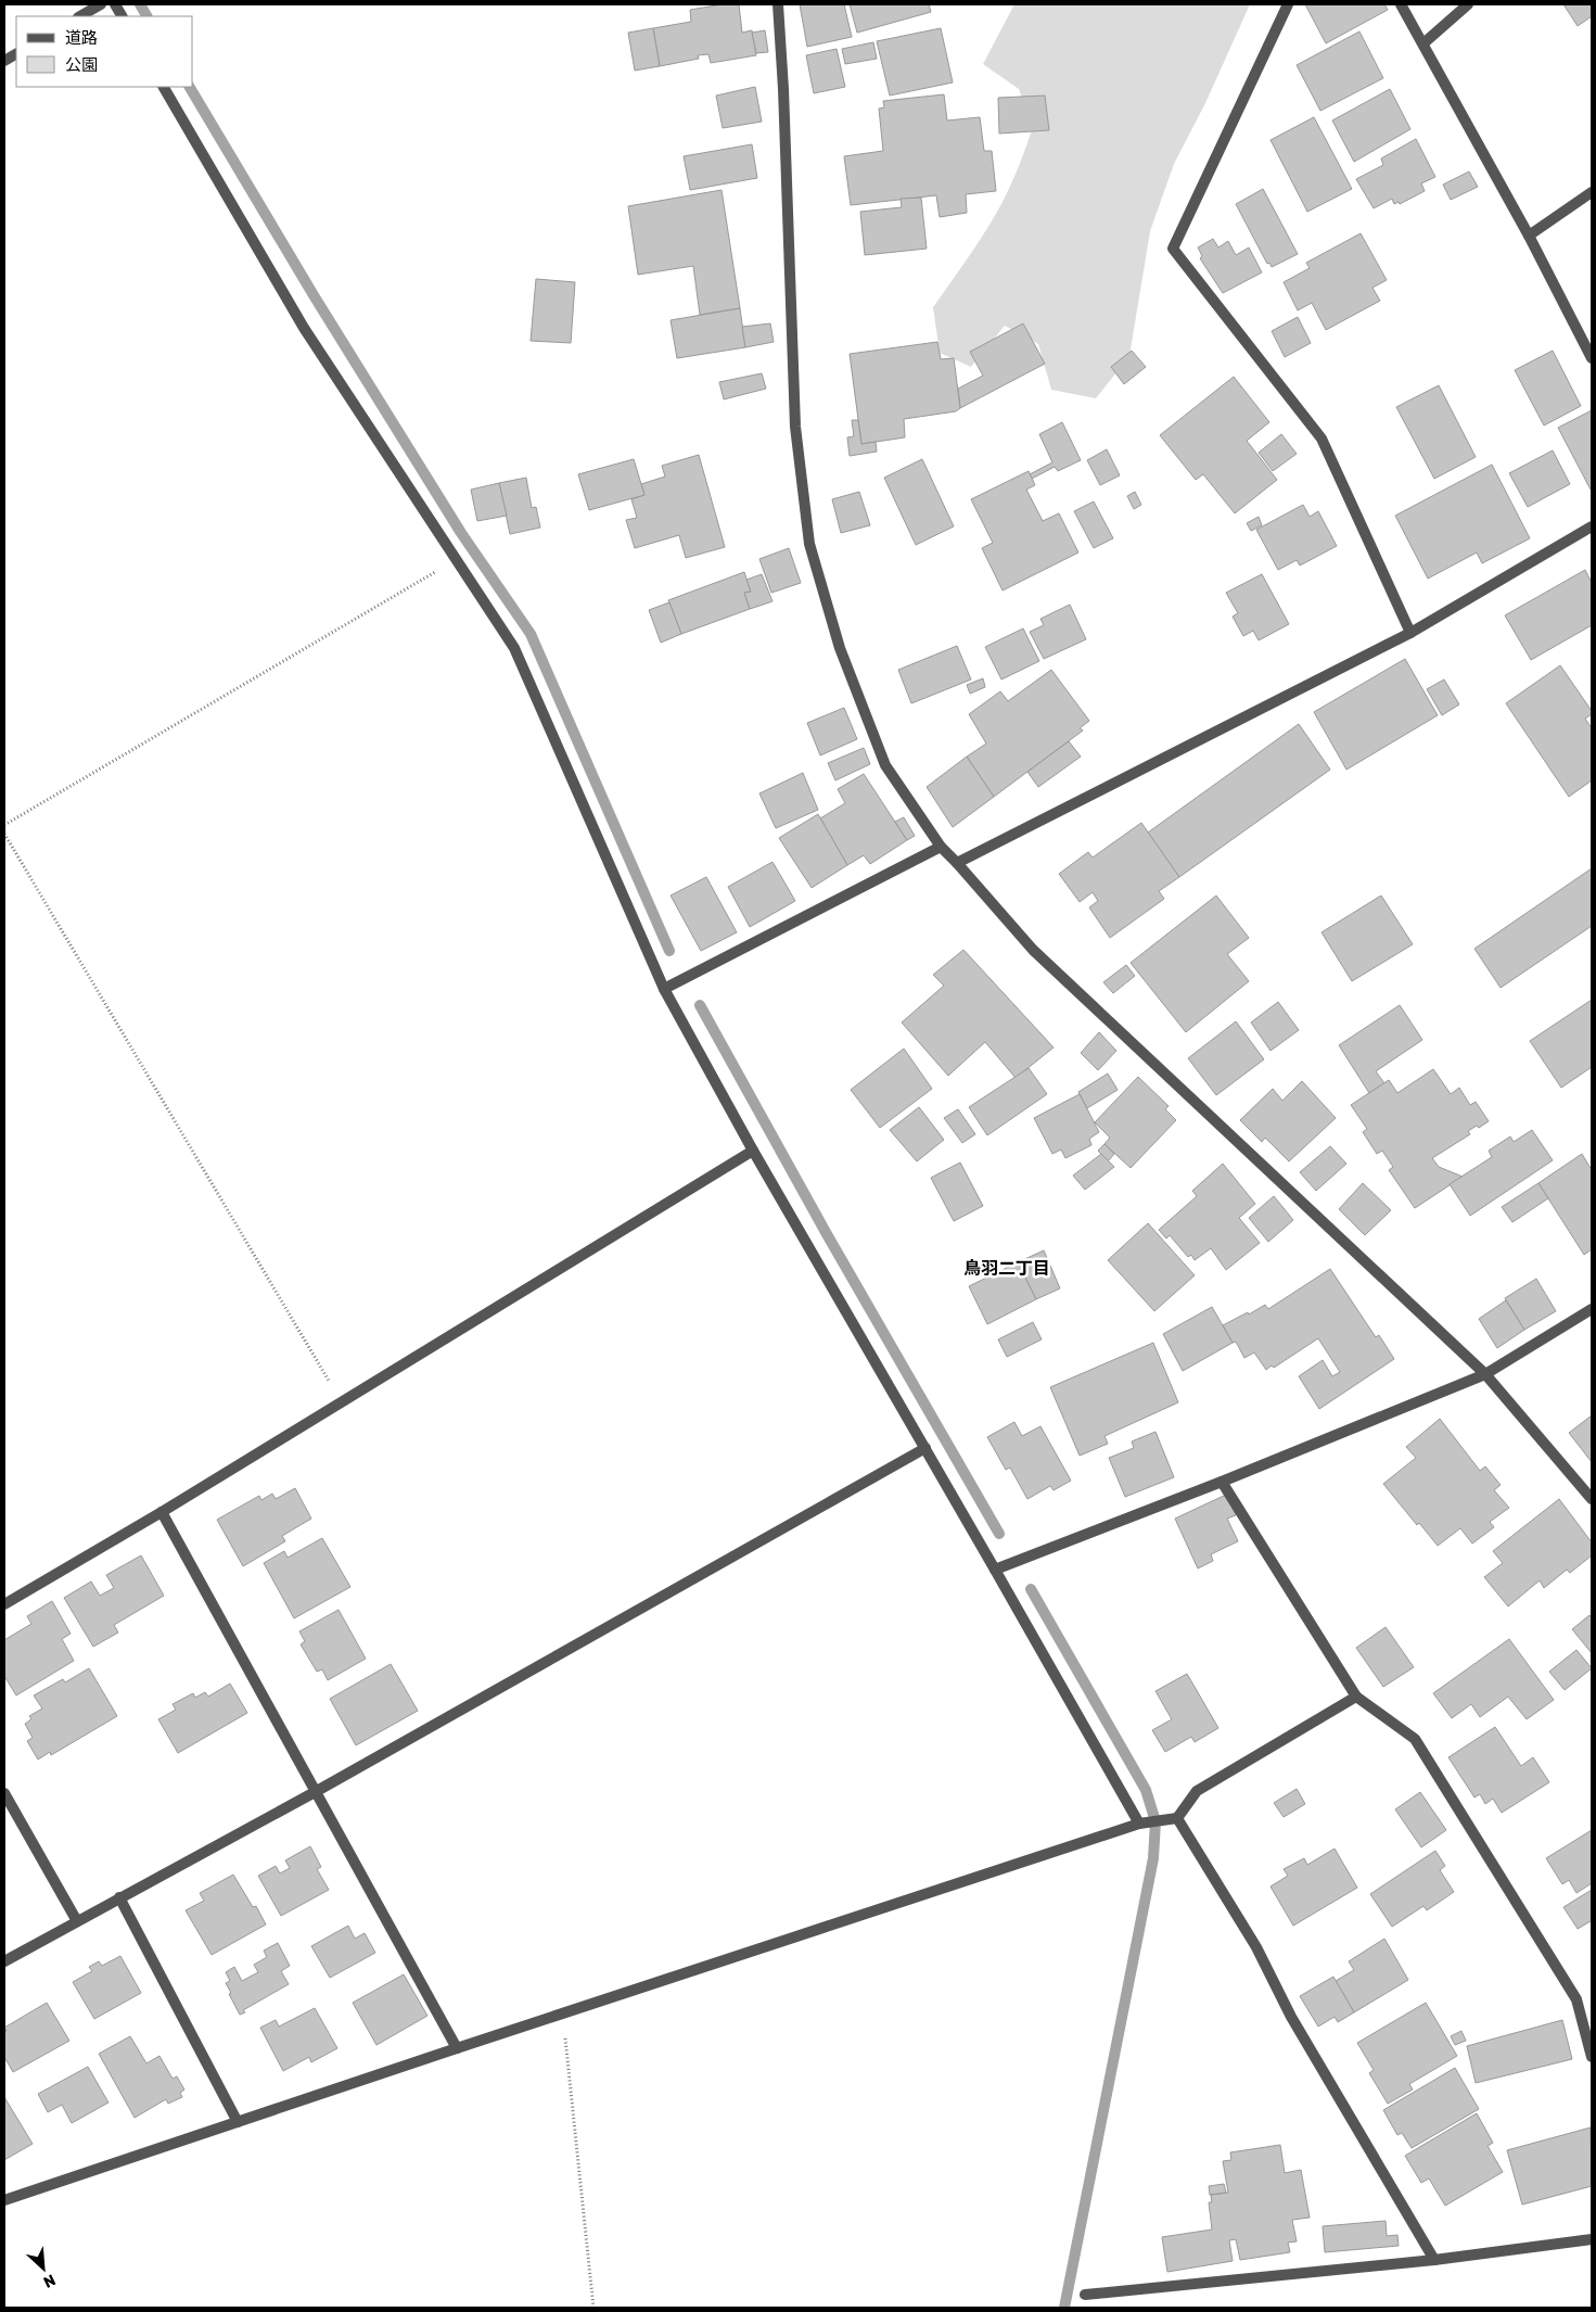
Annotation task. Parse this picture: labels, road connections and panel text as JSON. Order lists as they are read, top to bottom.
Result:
{
  "districts": ["鳥羽二丁目"],
  "legend": ["道路", "公園"],
  "north": "bottom right"
}
